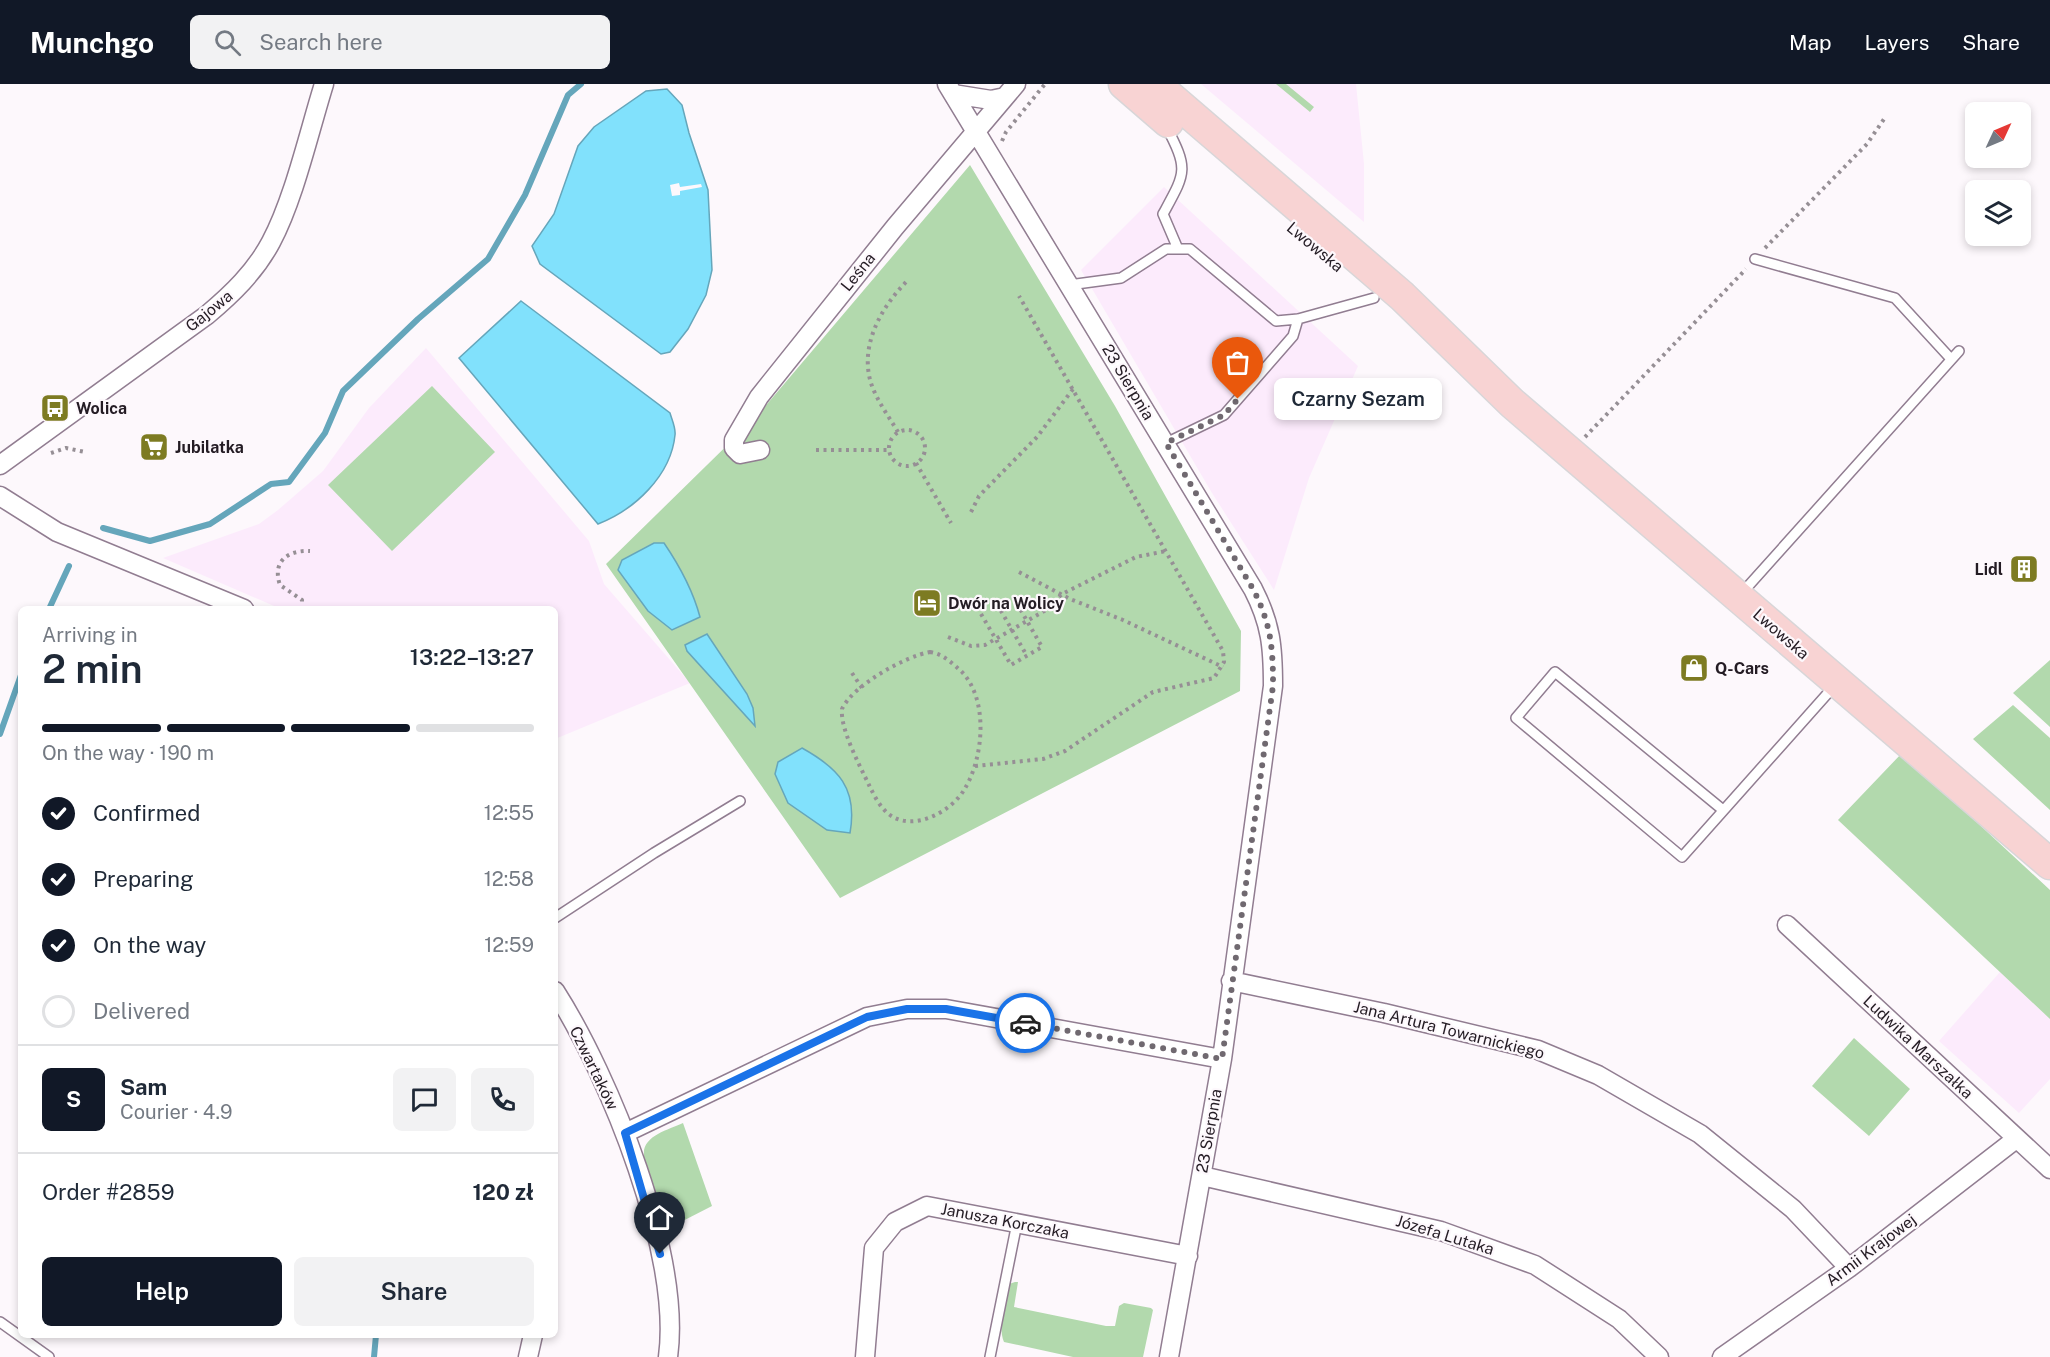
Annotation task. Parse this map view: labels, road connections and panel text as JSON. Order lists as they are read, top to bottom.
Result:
{
  "streets": {
    "main road": ["Lwowska"],
    "street": [
      "Leśna",
      "Gajowa",
      "23 Sierpnia",
      "Jana Artura Towarnickiego",
      "Ludwika Marszałka",
      "Czwartaków",
      "Janusza Korczaka",
      "Józefa Lutaka",
      "Armii Krajowej"
    ]
  },
  "crossings": [
    ["Leśna", "23 Sierpnia"],
    ["23 Sierpnia", "Jana Artura Towarnickiego"],
    ["23 Sierpnia", "Janusza Korczaka"],
    ["23 Sierpnia", "Józefa Lutaka"],
    ["Jana Artura Towarnickiego", "Armii Krajowej"],
    ["Ludwika Marszałka", "Armii Krajowej"]
  ],
  "places": {
    "other": ["Czarny Sezam"],
    "bus stop": ["Wolica"],
    "supermarket": ["Jubilatka"],
    "building": ["Lidl"],
    "hotel": ["Dwór na Wolicy"],
    "shop": ["Q-Cars"]
  },
  "north": "top right",
  "page": {
    "header": "Munchgo",
    "search": "Search here",
    "nav": ["Map", "Layers", "Share"],
    "bubble": "Czarny Sezam",
    "heading": ["2 min", "Arriving in", "13:22–13:27"],
    "panel": [
      "Sam",
      "Courier · 4.9",
      "Order #2859",
      "120 zł"
    ],
    "bar": "On the way · 190 m",
    "list": [
      ["Confirmed", "12:55"],
      ["Preparing", "12:58"],
      ["On the way", "12:59"],
      "Delivered"
    ],
    "round": "S",
    "buttons": ["Help", "Share"]
  }
}
